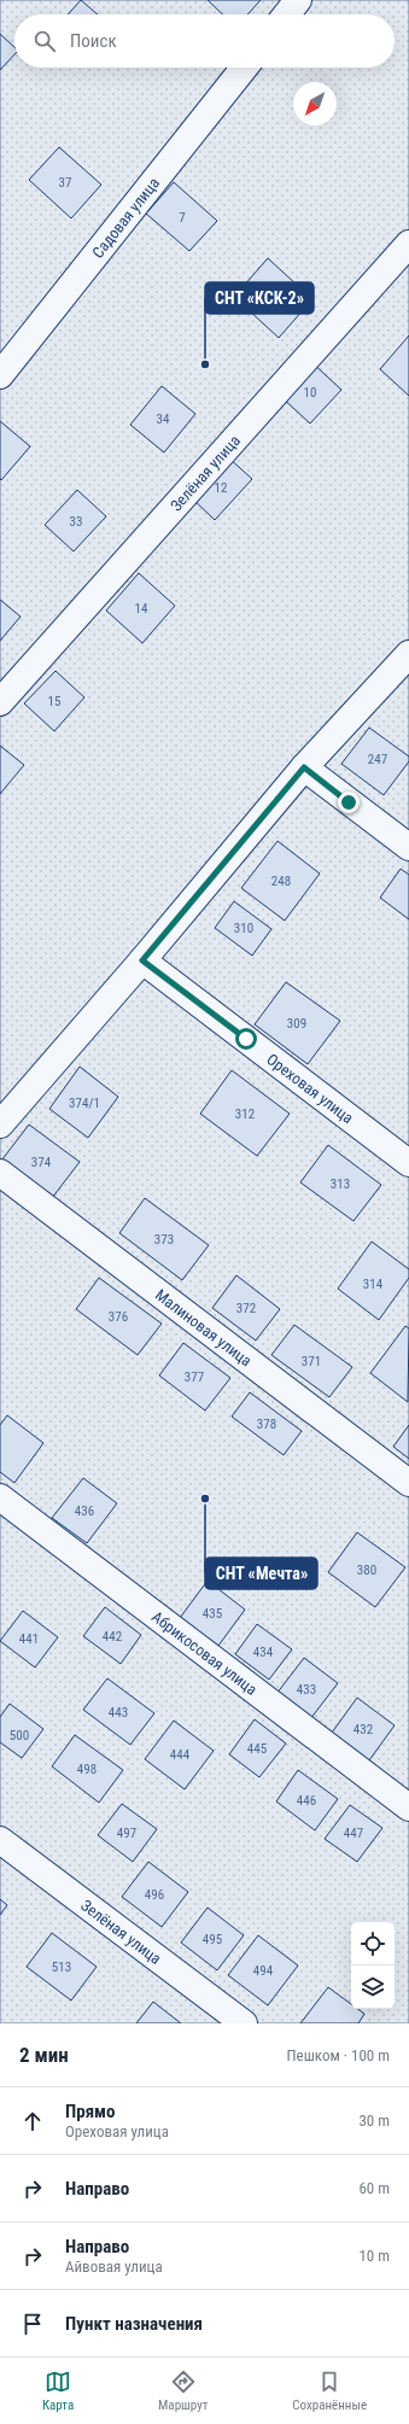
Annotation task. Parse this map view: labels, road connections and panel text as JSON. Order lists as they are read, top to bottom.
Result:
{
  "streets": {
    "street": [
      "Садовая улица",
      "Зелёная улица",
      "Ореховая улица",
      "Малиновая улица",
      "Абрикосовая улица"
    ]
  },
  "places": ["СНТ «КСК-2»", "СНТ «Мечта»"],
  "house_numbers": [
    "37",
    "7",
    "10",
    "34",
    "12",
    "33",
    "14",
    "15",
    "247",
    "248",
    "310",
    "309",
    "374/1",
    "312",
    "374",
    "313",
    "373",
    "314",
    "372",
    "376",
    "371",
    "377",
    "378",
    "436",
    "380",
    "435",
    "442",
    "441",
    "434",
    "433",
    "443",
    "432",
    "500",
    "445",
    "444",
    "498",
    "446",
    "497",
    "447",
    "496",
    "495",
    "513",
    "494"
  ],
  "north": "bottom left",
  "page": {
    "search": "Поиск",
    "heading": ["2 мин", "Пешком · 100 m"],
    "list": [
      ["Прямо", "Ореховая улица", "30 m"],
      ["Направо", "60 m"],
      ["Направо", "Айвовая улица", "10 m"],
      "Пункт назначения"
    ],
    "nav": ["Карта", "Маршрут", "Сохранённые"]
  }
}
